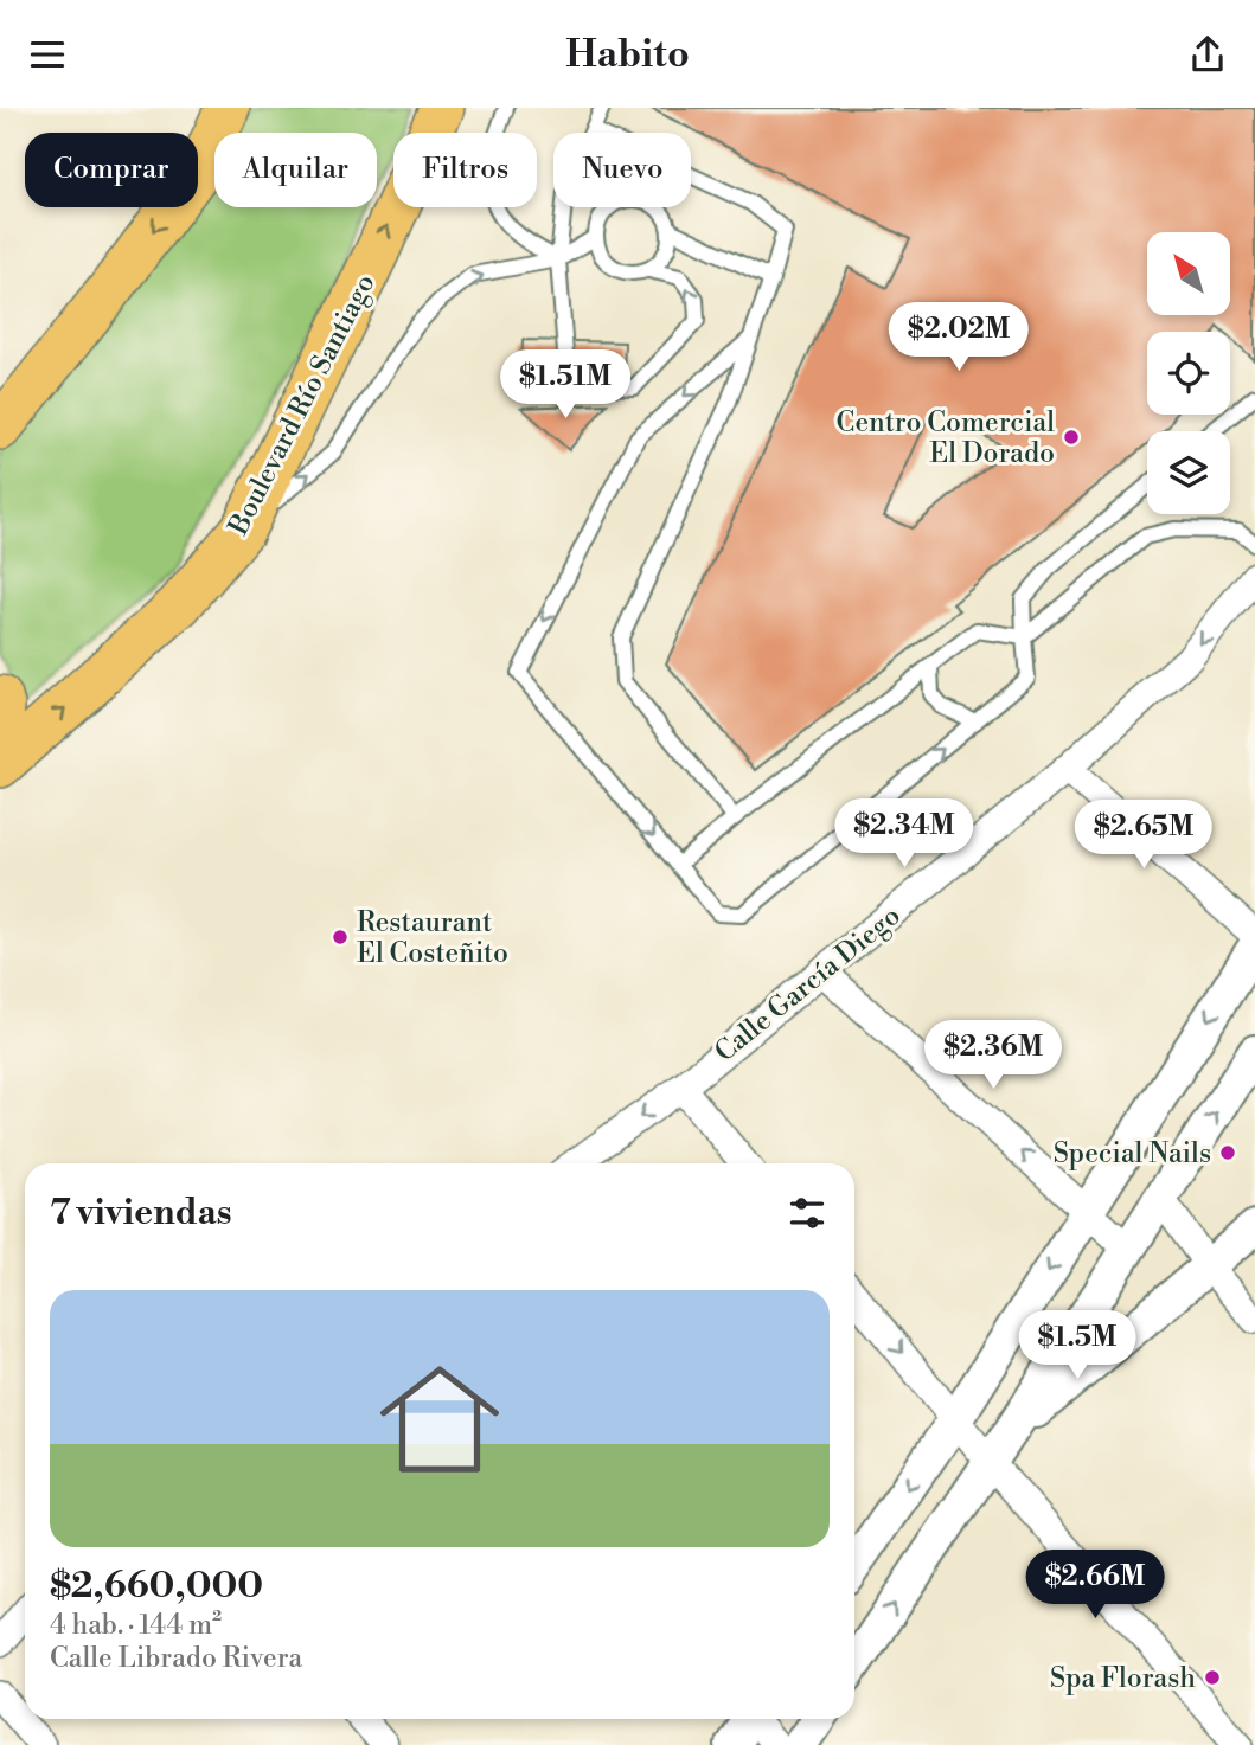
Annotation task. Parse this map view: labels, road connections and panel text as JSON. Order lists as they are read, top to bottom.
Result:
{
  "streets": {
    "main road": ["Boulevard Río Santiago"],
    "street": ["Calle García Diego"]
  },
  "one_way": ["Calle García Diego"],
  "places": [
    "Centro Comercial El Dorado",
    "Restaurant El Costeñito",
    "Special Nails",
    "Spa Florash"
  ],
  "north": "top left",
  "page": {
    "header": "Habito",
    "chip": [
      "Comprar",
      "Alquilar",
      "Filtros",
      "Nuevo"
    ],
    "price": [
      "$2.02M",
      "$1.51M",
      "$2.34M",
      "$2.65M",
      "$2.36M",
      "$1.5M",
      "$2.66M"
    ],
    "heading": "7 viviendas",
    "list": [
      {
        "name": "$2,660,000",
        "note": "4 hab. · 144 m² · Calle Librado Rivera"
      }
    ]
  }
}
